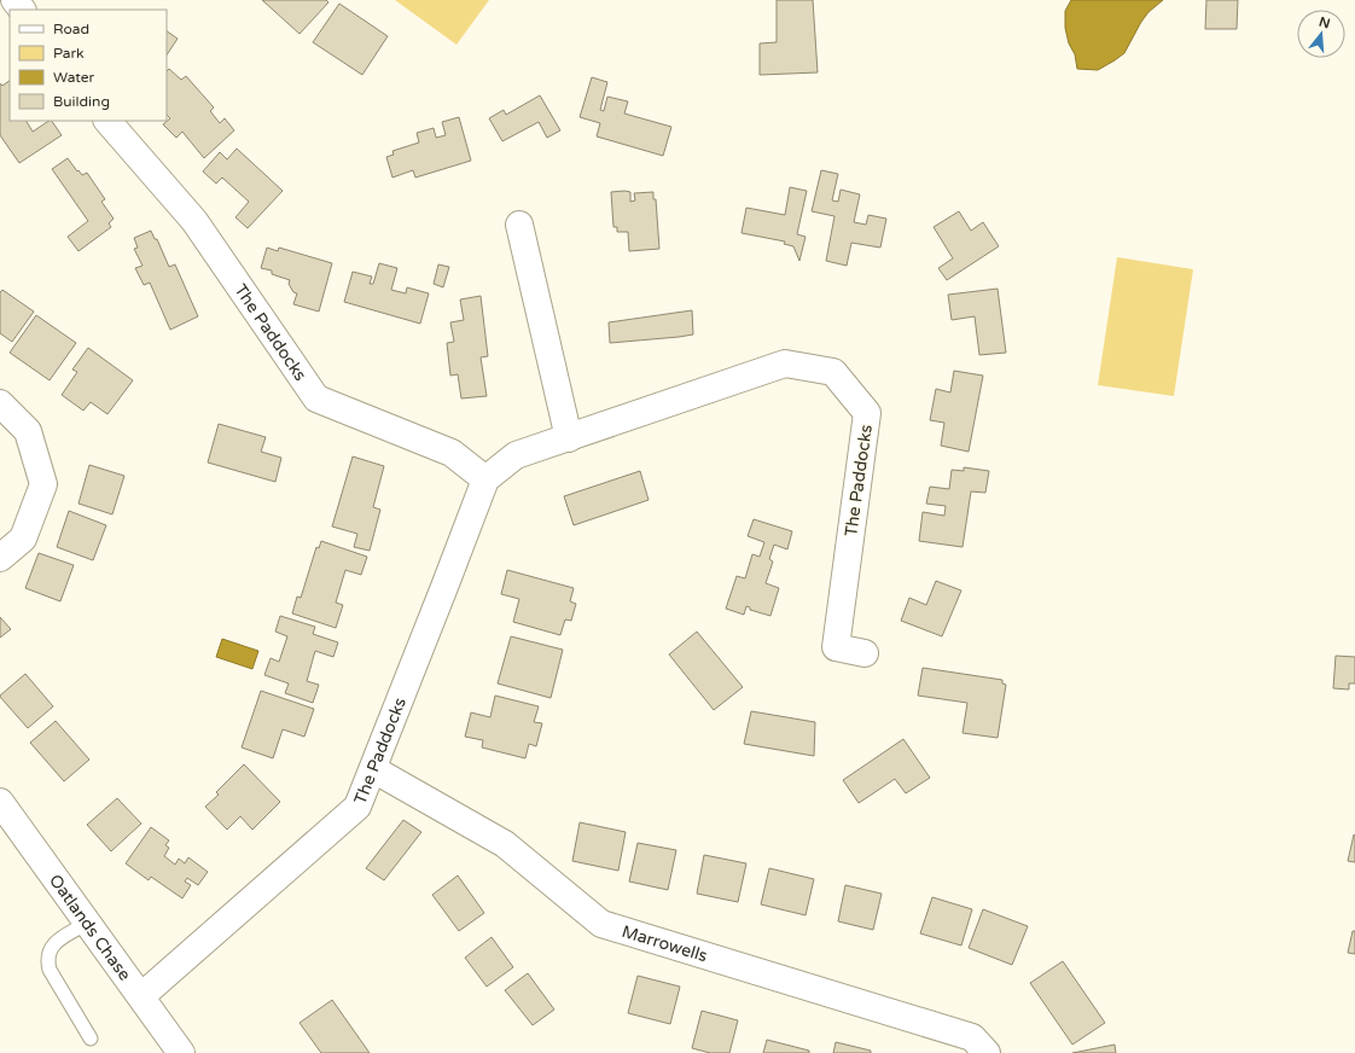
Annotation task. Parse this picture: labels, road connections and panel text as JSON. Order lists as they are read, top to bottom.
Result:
{
  "streets": {
    "street": ["The Paddocks", "Oatlands Chase", "Marrowells"]
  },
  "crossings": [
    ["The Paddocks", "Oatlands Chase"],
    ["The Paddocks", "Marrowells"]
  ],
  "legend": [
    "Road",
    "Park",
    "Water",
    "Building"
  ],
  "north": "top"
}
